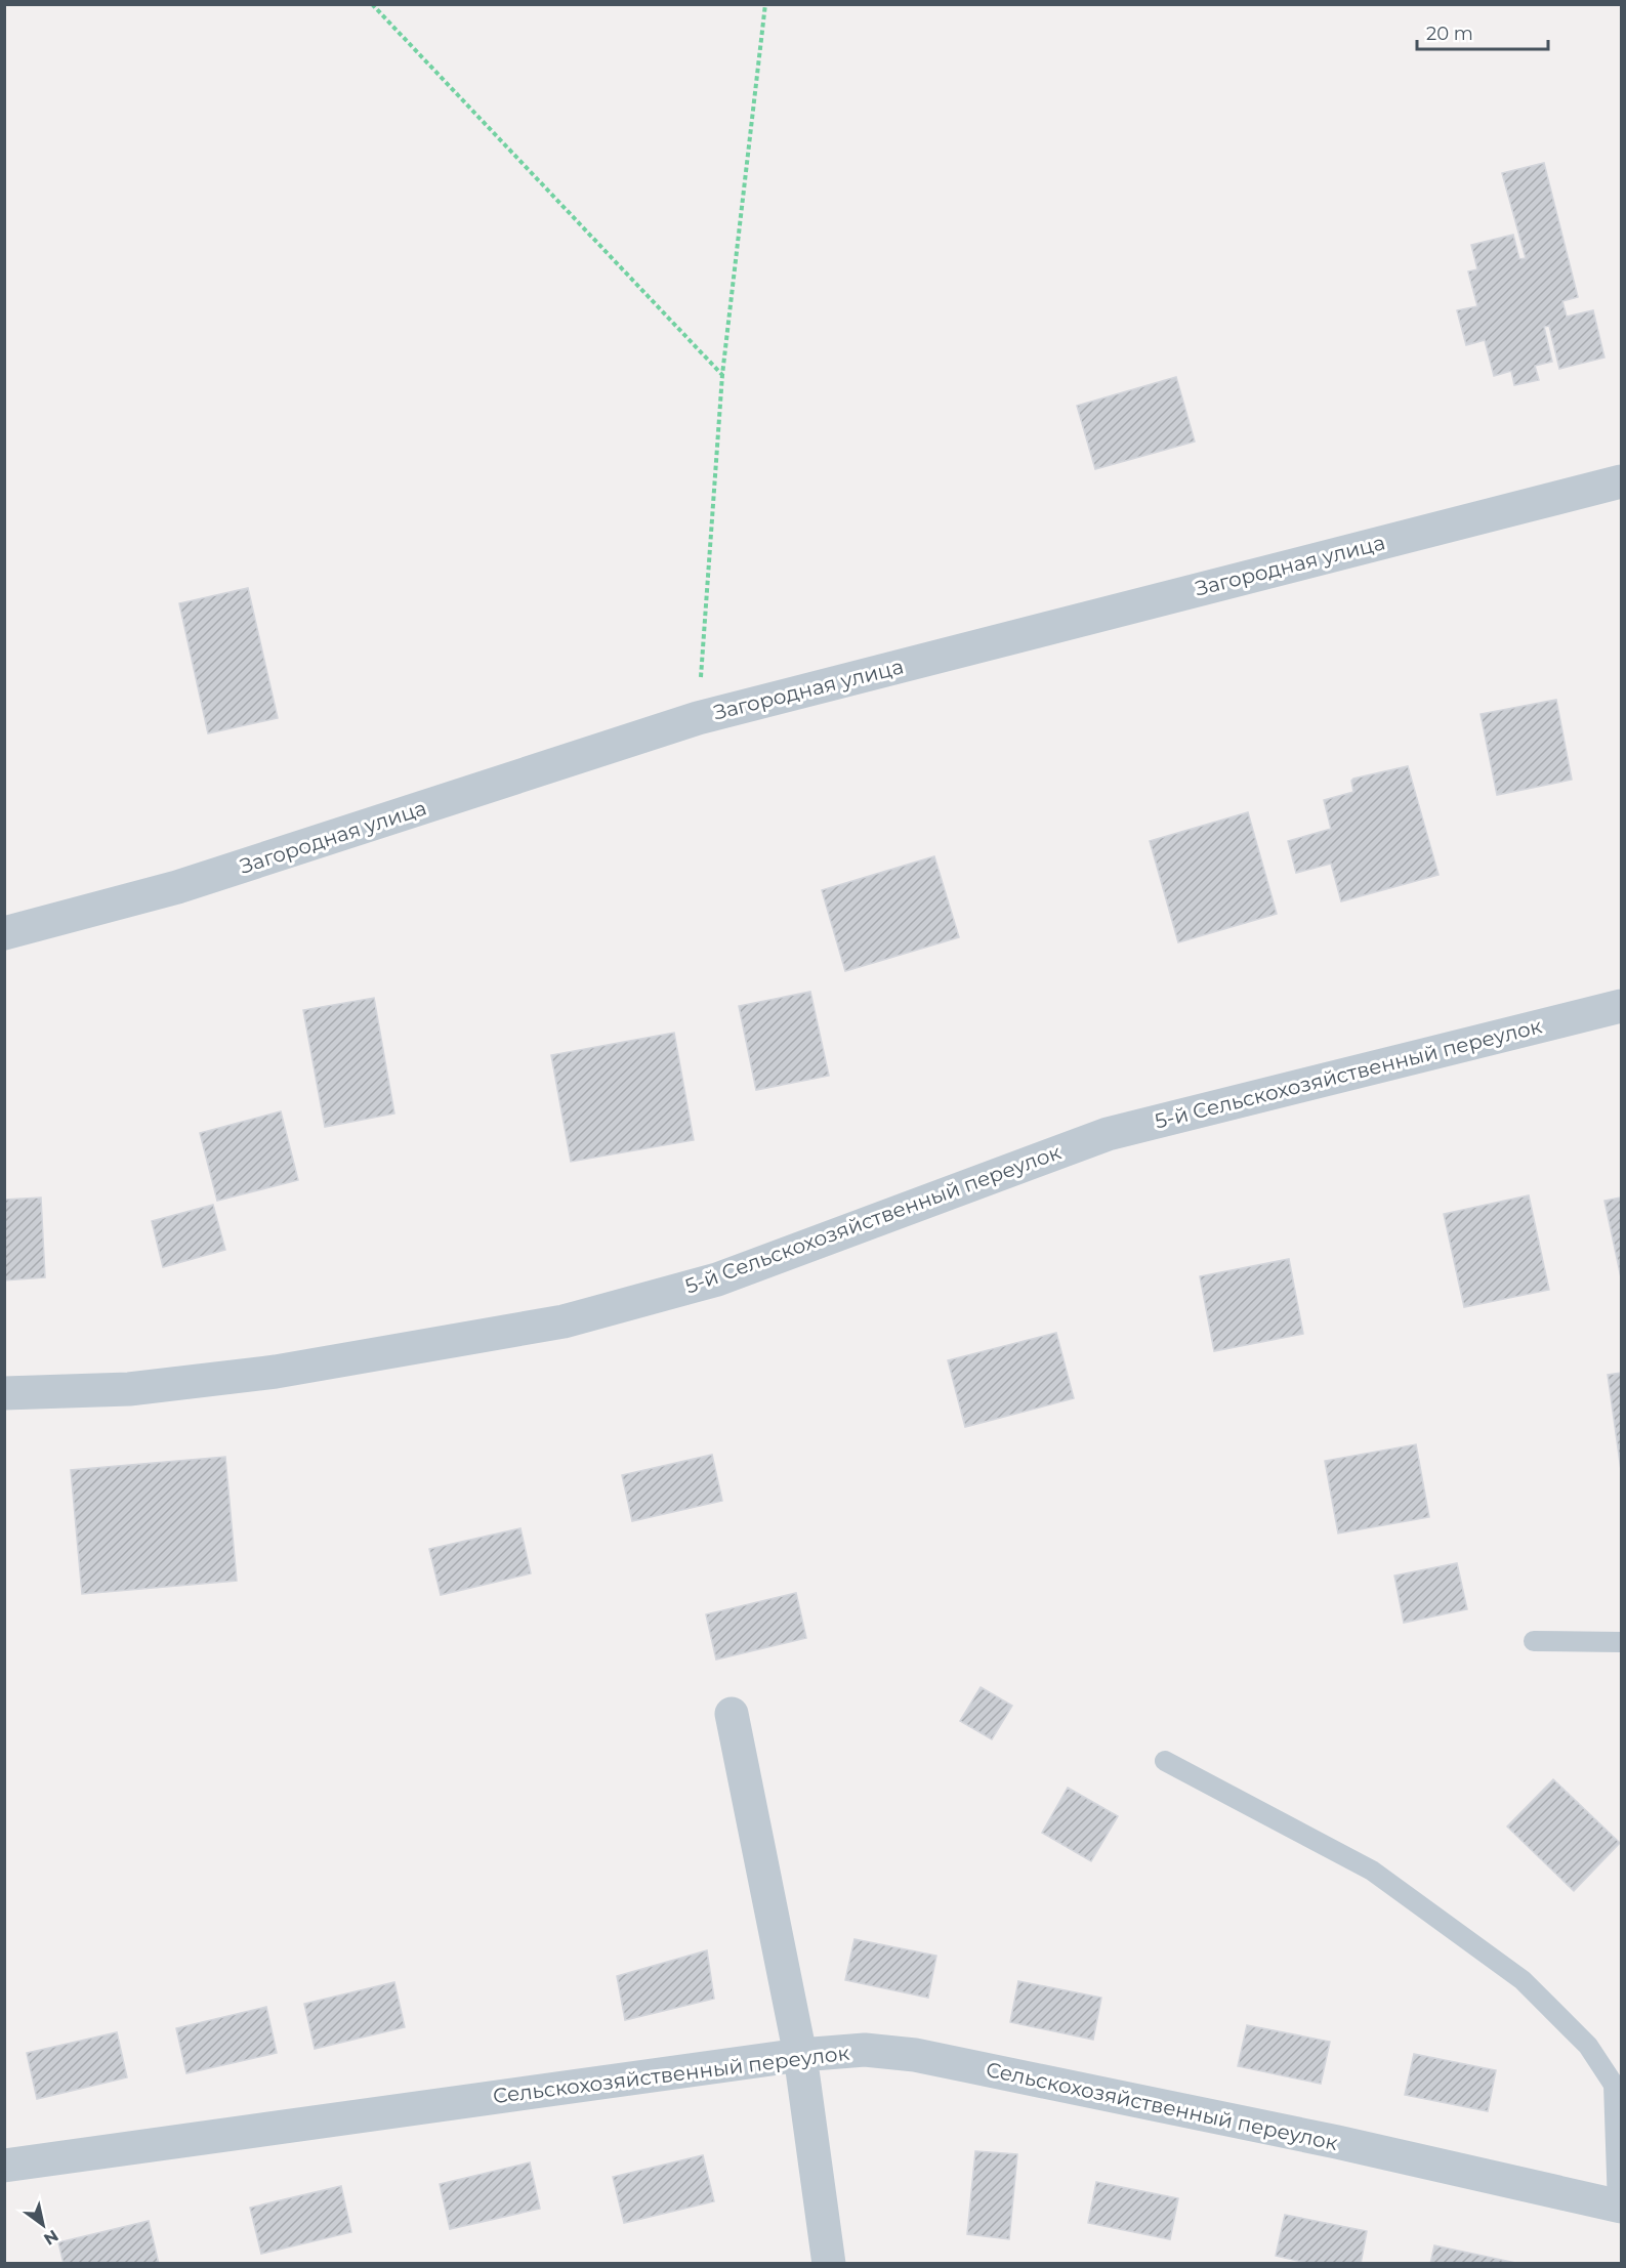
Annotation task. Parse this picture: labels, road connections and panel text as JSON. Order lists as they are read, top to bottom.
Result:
{
  "streets": {
    "street": ["Загородная улица", "5-й Сельскохозяйственный переулок", "Сельскохозяйственный переулок"]
  },
  "scale_bar": "20 m",
  "north": "bottom right"
}
